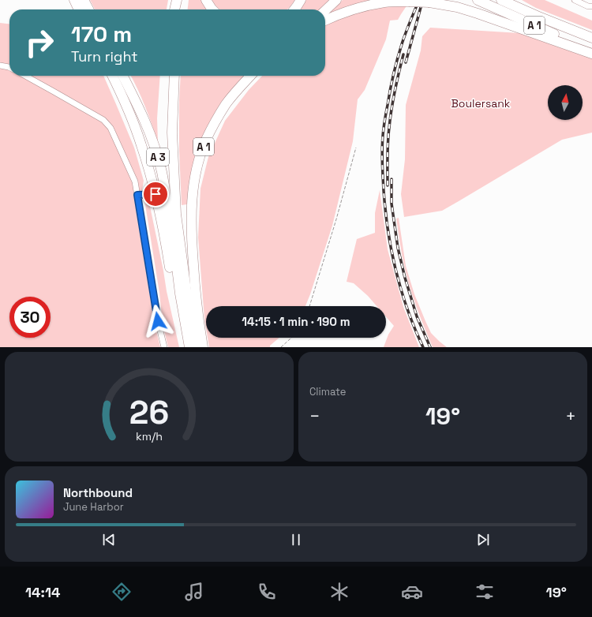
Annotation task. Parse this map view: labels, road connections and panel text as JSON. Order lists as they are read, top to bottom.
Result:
{
  "streets": {
    "highway": ["A 1", "A 3"]
  },
  "parks": ["Boulersank"],
  "north": "top",
  "page": {
    "turn": ["170 m", "Turn right"],
    "limit": "30",
    "trip": "14:15 · 1 min · 190 m",
    "tile": "Climate",
    "heat": ["−", "19°", "+"],
    "song": ["Northbound", "June Harbor"],
    "tabs": ["14:14", "19°"],
    "gauge": ["26", "km/h"]
  }
}
